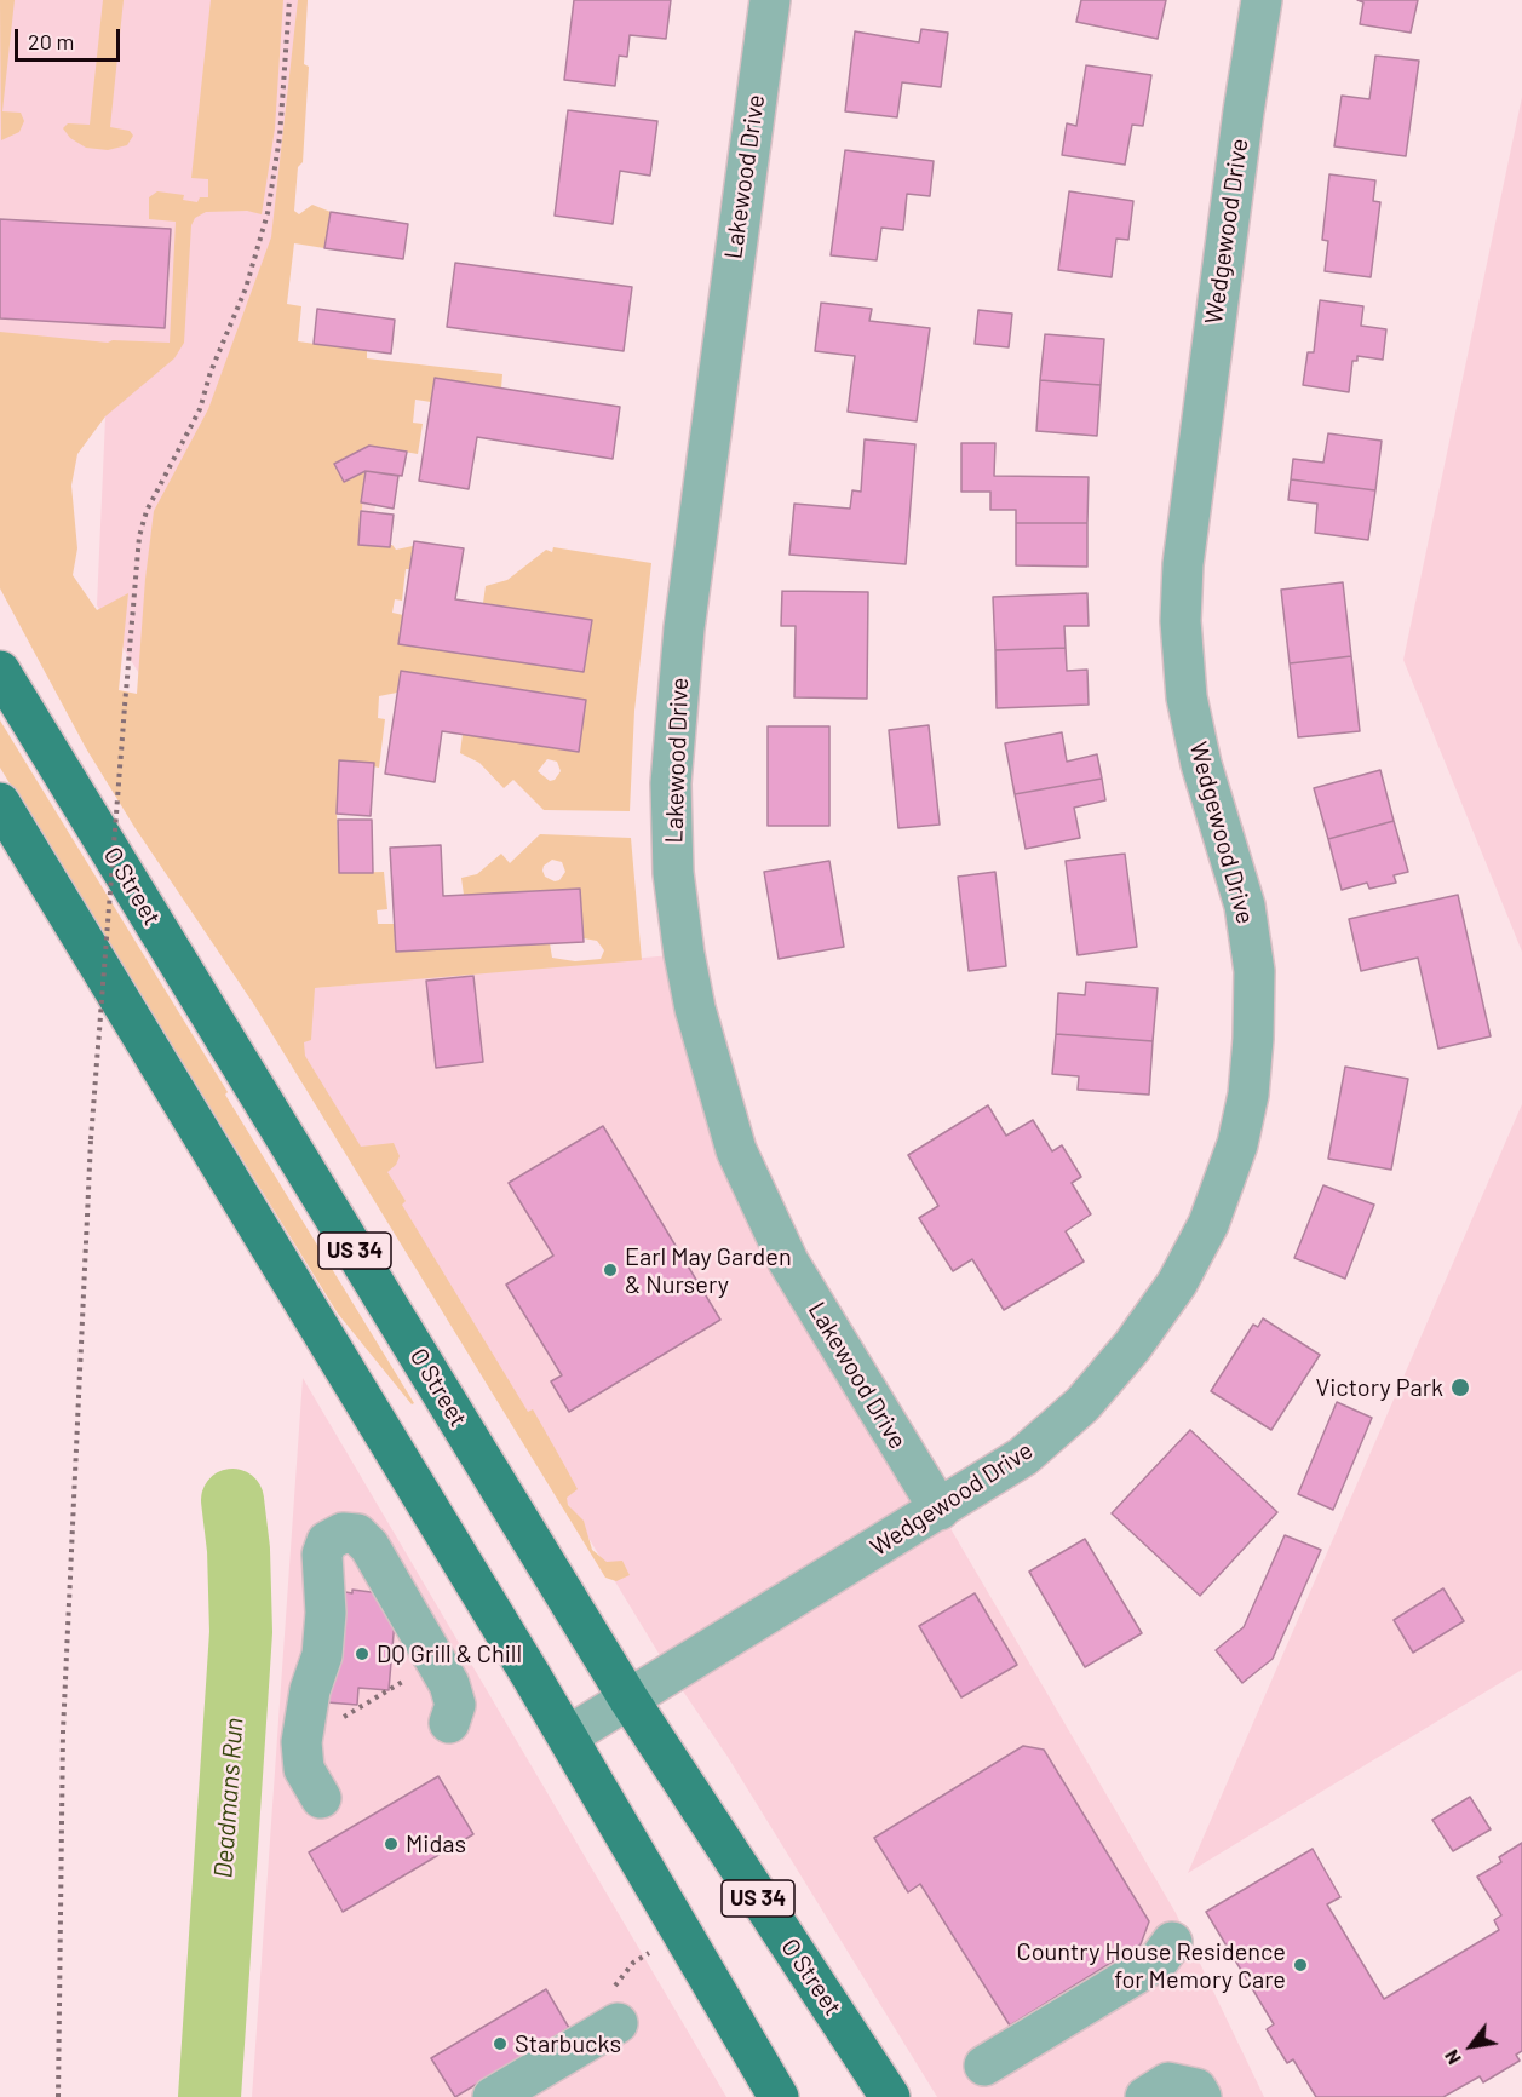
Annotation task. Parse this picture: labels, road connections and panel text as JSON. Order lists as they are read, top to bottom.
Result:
{
  "streets": {
    "main road": ["O Street", "US 34"],
    "street": ["Lakewood Drive", "Wedgewood Drive"]
  },
  "crossings": [
    ["Lakewood Drive", "Wedgewood Drive"],
    ["Wedgewood Drive", "O Street"],
    ["Wedgewood Drive", "US 34"]
  ],
  "water": ["Deadmans Run"],
  "places": [
    "Earl May Garden & Nursery",
    "Victory Park",
    "DQ Grill & Chill",
    "Midas",
    "Country House Residence for Memory Care",
    "Starbucks"
  ],
  "scale_bar": "20 m",
  "north": "bottom left"
}
